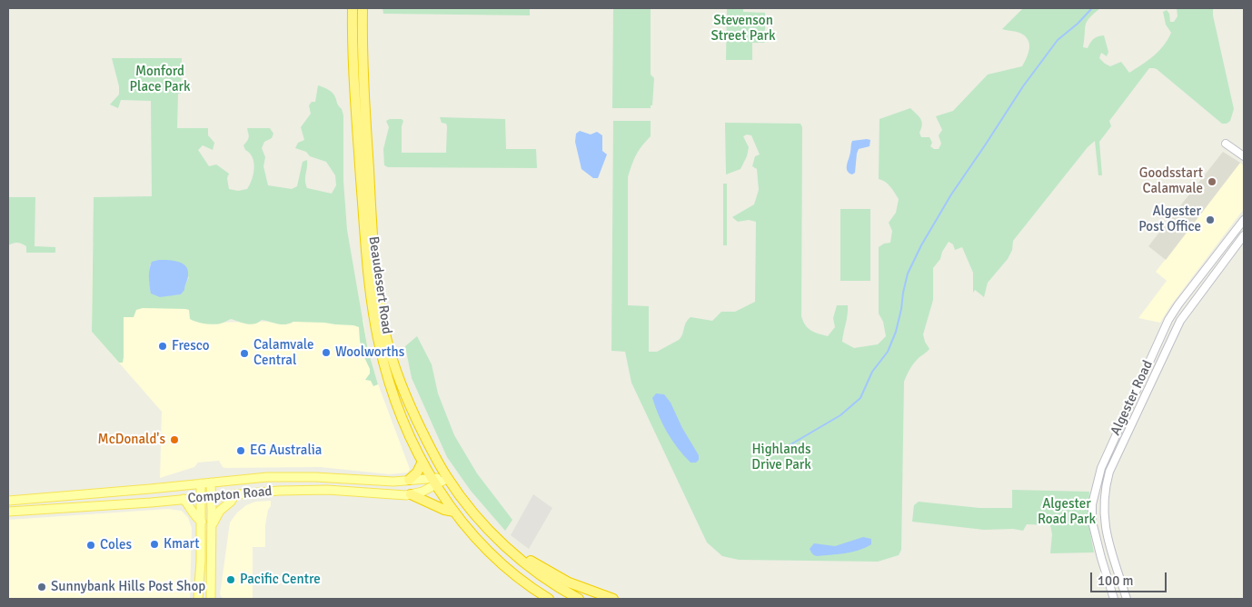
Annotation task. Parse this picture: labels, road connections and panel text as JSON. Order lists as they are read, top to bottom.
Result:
{
  "streets": {
    "highway": ["Beaudesert Road"],
    "main road": ["Algester Road", "Compton Road"]
  },
  "crossings": [
    ["Beaudesert Road", "Compton Road"]
  ],
  "parks": [
    "Stevenson Street Park",
    "Monford Place Park",
    "Highlands Drive Park",
    "Algester Road Park"
  ],
  "places": [
    "Goodsstart Calamvale",
    "Algester Post Office",
    "Fresco",
    "Woolworths",
    "Calamvale Central",
    "McDonald's",
    "EG Australia",
    "Kmart",
    "Coles",
    "Pacific Centre",
    "Sunnybank Hills Post Shop"
  ],
  "scale_bar": "100 m"
}
